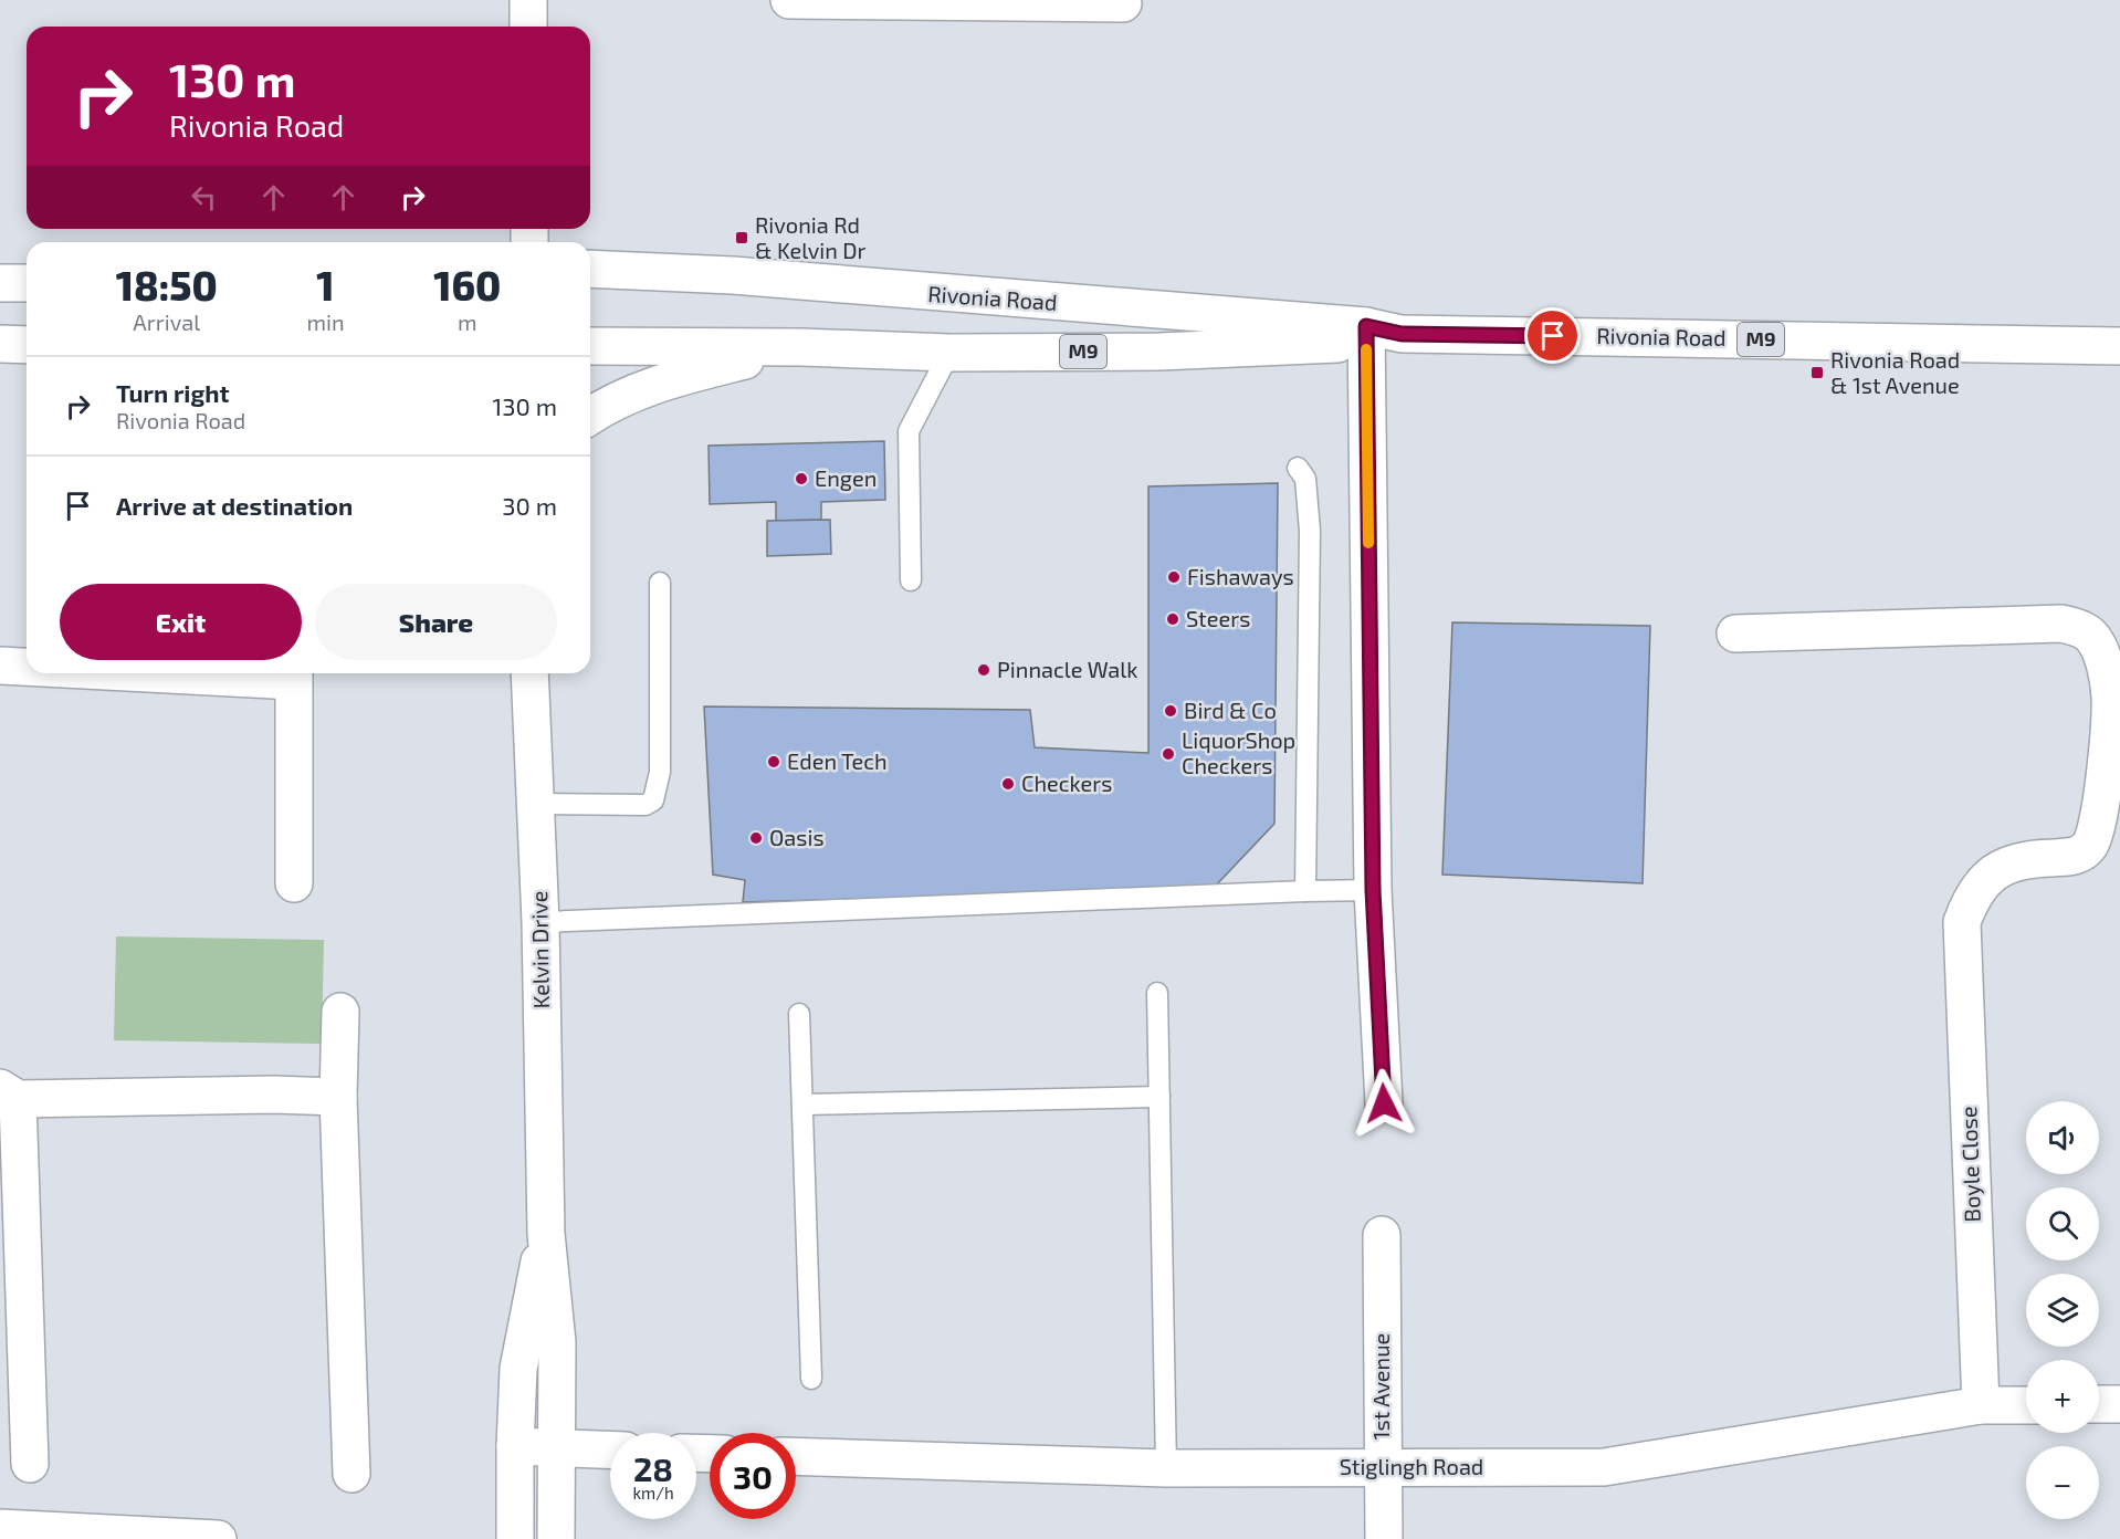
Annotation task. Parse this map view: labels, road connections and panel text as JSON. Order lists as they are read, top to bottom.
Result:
{
  "streets": {
    "street": [
      "Rivonia Road",
      "M9",
      "Kelvin Drive",
      "Boyle Close",
      "1st Avenue",
      "Stiglingh Road"
    ]
  },
  "crossings": [
    ["Boyle Close", "Stiglingh Road"],
    ["1st Avenue", "Stiglingh Road"]
  ],
  "places": {
    "transit": ["Rivonia Rd & Kelvin Dr", "Rivonia Road & 1st Avenue"],
    "other": [
      "Engen",
      "Fishaways",
      "Steers",
      "Pinnacle Walk",
      "Bird & Co",
      "LiquorShop Checkers",
      "Eden Tech",
      "Checkers",
      "Oasis"
    ]
  },
  "page": {
    "turn": ["130 m", "Rivonia Road"],
    "eta": [
      "18:50",
      "Arrival",
      "1",
      "min",
      "160",
      "m"
    ],
    "list": [
      {
        "name": "Turn right",
        "note": "Rivonia Road",
        "value": "130 m"
      },
      {
        "name": "Arrive at destination",
        "value": "30 m"
      }
    ],
    "buttons": ["Exit", "Share"],
    "map_buttons": ["+", "−"],
    "speed": "28 km/h",
    "limit": "30"
  }
}
